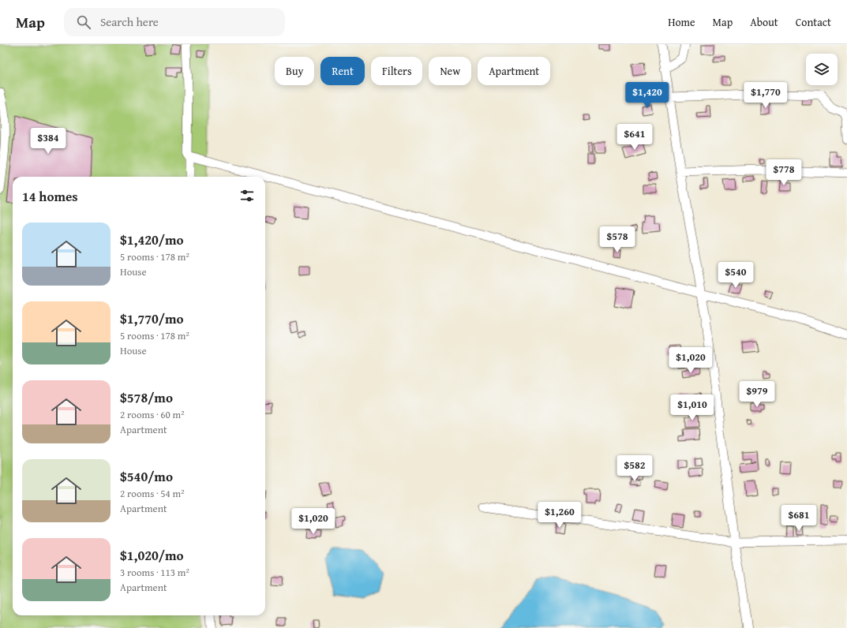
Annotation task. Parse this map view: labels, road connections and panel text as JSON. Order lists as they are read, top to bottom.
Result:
{
  "page": {
    "header": "Map",
    "search": "Search here",
    "nav": [
      "Home",
      "Map",
      "About",
      "Contact"
    ],
    "chip": [
      "Buy",
      "Rent",
      "Filters",
      "New",
      "Apartment"
    ],
    "price": [
      "$1,420",
      "$1,770",
      "$641",
      "$384",
      "$778",
      "$578",
      "$540",
      "$1,020",
      "$979",
      "$1,010",
      "$582",
      "$1,260",
      "$681",
      "$1,020"
    ],
    "heading": "14 homes",
    "list": [
      {
        "name": "$1,420/mo",
        "note": "5 rooms · 178 m² · House"
      },
      {
        "name": "$1,770/mo",
        "note": "5 rooms · 178 m² · House"
      },
      {
        "name": "$578/mo",
        "note": "2 rooms · 60 m² · Apartment"
      },
      {
        "name": "$540/mo",
        "note": "2 rooms · 54 m² · Apartment"
      },
      {
        "name": "$1,020/mo",
        "note": "3 rooms · 113 m² · Apartment"
      }
    ]
  }
}
